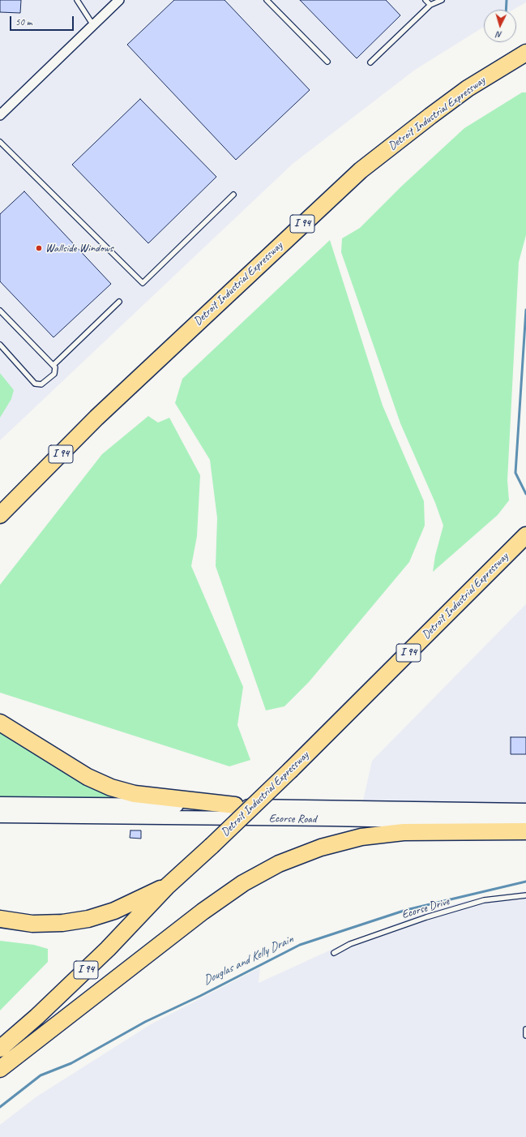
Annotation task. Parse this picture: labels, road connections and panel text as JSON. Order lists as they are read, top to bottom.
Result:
{
  "streets": {
    "highway": ["Detroit Industrial Expressway", "I 94"],
    "main road": ["Ecorse Road"],
    "lane": ["Ecorse Drive"]
  },
  "water": ["Douglas and Kelly Drain"],
  "places": ["Wallside Windows"],
  "scale_bar": "50 m",
  "north": "bottom"
}
